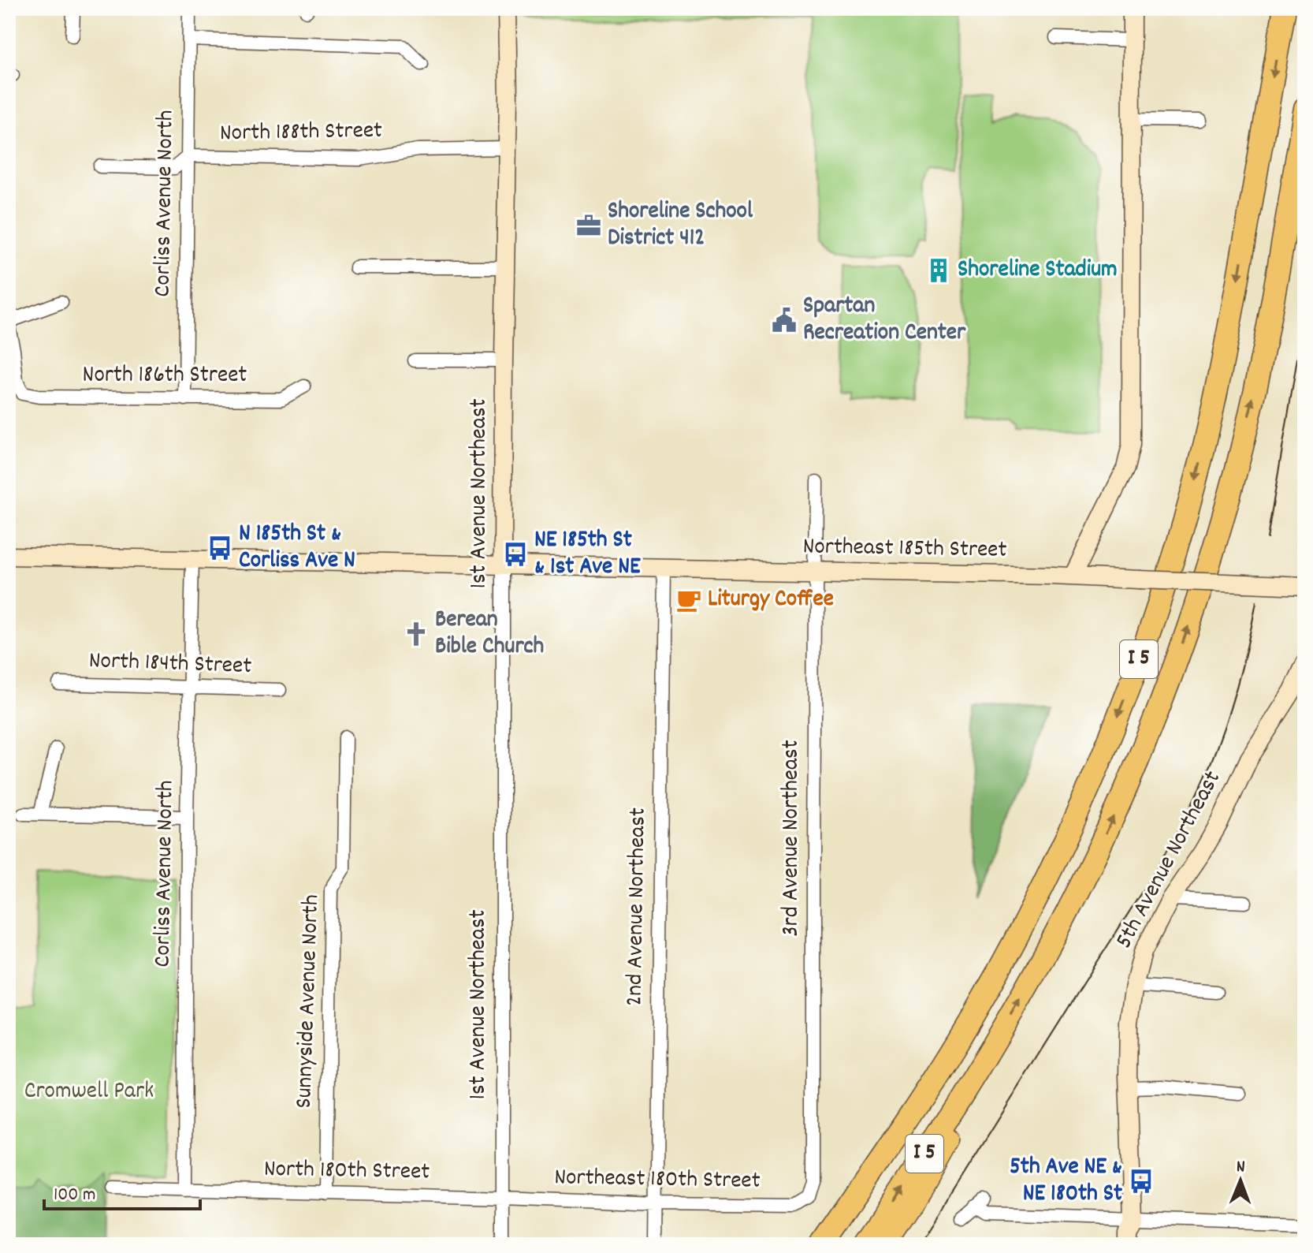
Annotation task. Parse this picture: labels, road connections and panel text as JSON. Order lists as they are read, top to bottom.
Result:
{
  "streets": {
    "highway": ["I 5"],
    "street": [
      "North 188th Street",
      "Corliss Avenue North",
      "North 186th Street",
      "1st Avenue Northeast",
      "Northeast 185th Street",
      "North 184th Street",
      "3rd Avenue Northeast",
      "5th Avenue Northeast",
      "2nd Avenue Northeast",
      "Sunnyside Avenue North",
      "North 180th Street",
      "Northeast 180th Street"
    ]
  },
  "crossings": [
    ["North 188th Street", "Corliss Avenue North"],
    ["North 188th Street", "1st Avenue Northeast"],
    ["Corliss Avenue North", "North 186th Street"],
    ["Corliss Avenue North", "Northeast 185th Street"],
    ["Corliss Avenue North", "North 184th Street"],
    ["Corliss Avenue North", "North 180th Street"],
    ["1st Avenue Northeast", "Northeast 185th Street"],
    ["1st Avenue Northeast", "North 180th Street"],
    ["1st Avenue Northeast", "Northeast 180th Street"],
    ["Northeast 185th Street", "3rd Avenue Northeast"],
    ["Northeast 185th Street", "2nd Avenue Northeast"],
    ["3rd Avenue Northeast", "Northeast 180th Street"],
    ["2nd Avenue Northeast", "Northeast 180th Street"],
    ["Sunnyside Avenue North", "North 180th Street"],
    ["North 180th Street", "Northeast 180th Street"]
  ],
  "parks": ["Cromwell Park"],
  "places": {
    "office": ["Shoreline School District 412"],
    "building": ["Shoreline Stadium"],
    "public building": ["Spartan Recreation Center"],
    "bus stop": ["N 185th St & Corliss Ave N", "NE 185th St & 1st Ave NE", "5th Ave NE & NE 180th St"],
    "cafe": ["Liturgy Coffee"],
    "church": ["Berean Bible Church"]
  },
  "scale_bar": "100 m",
  "north": "top"
}
